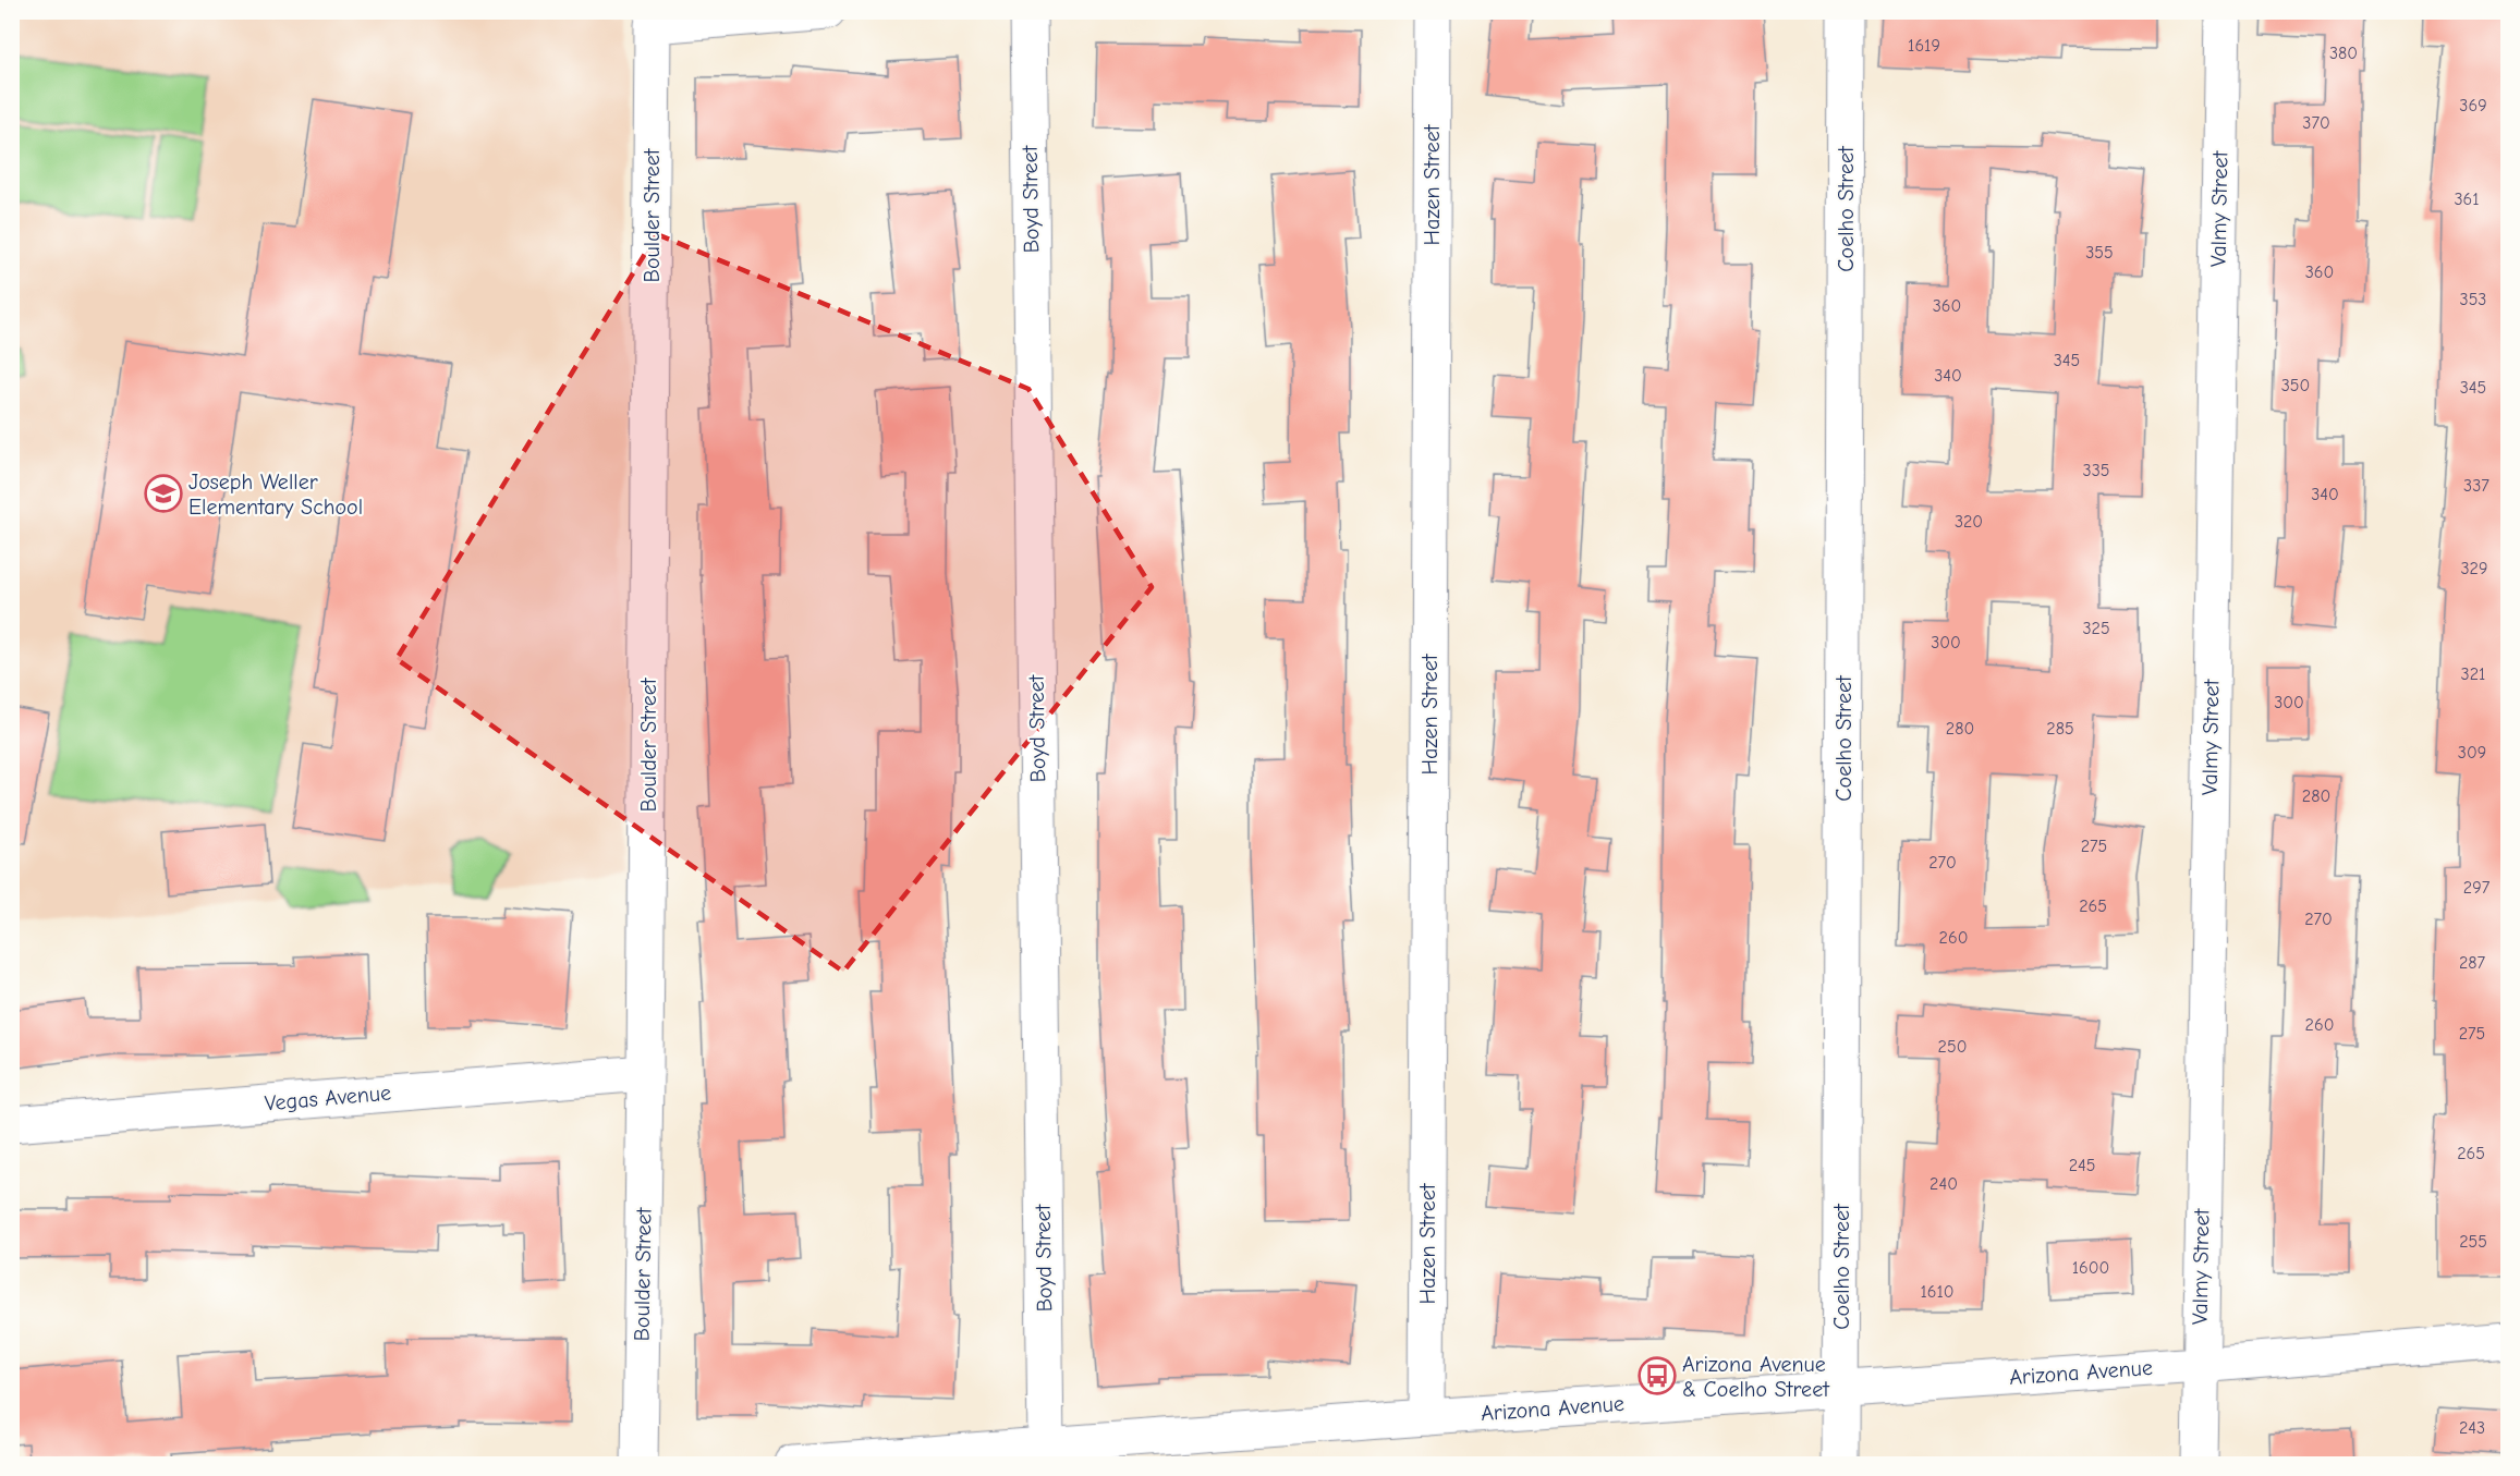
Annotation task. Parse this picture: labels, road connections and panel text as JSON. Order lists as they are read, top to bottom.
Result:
{
  "streets": {
    "street": [
      "Hazen Street",
      "Boyd Street",
      "Coelho Street",
      "Valmy Street",
      "Boulder Street",
      "Vegas Avenue",
      "Arizona Avenue"
    ]
  },
  "crossings": [
    ["Hazen Street", "Arizona Avenue"],
    ["Boyd Street", "Arizona Avenue"],
    ["Coelho Street", "Arizona Avenue"],
    ["Valmy Street", "Arizona Avenue"],
    ["Boulder Street", "Vegas Avenue"]
  ],
  "places": {
    "school or university": ["Joseph Weller Elementary School"],
    "bus stop": ["Arizona Avenue & Coelho Street"]
  },
  "house_numbers": [
    "1619",
    "380",
    "369",
    "370",
    "361",
    "355",
    "360",
    "353",
    "360",
    "345",
    "340",
    "350",
    "345",
    "335",
    "337",
    "340",
    "320",
    "329",
    "325",
    "300",
    "321",
    "300",
    "280",
    "285",
    "309",
    "280",
    "275",
    "270",
    "297",
    "265",
    "270",
    "260",
    "287",
    "260",
    "275",
    "250",
    "265",
    "245",
    "240",
    "255",
    "1600",
    "1610",
    "243"
  ]
}
